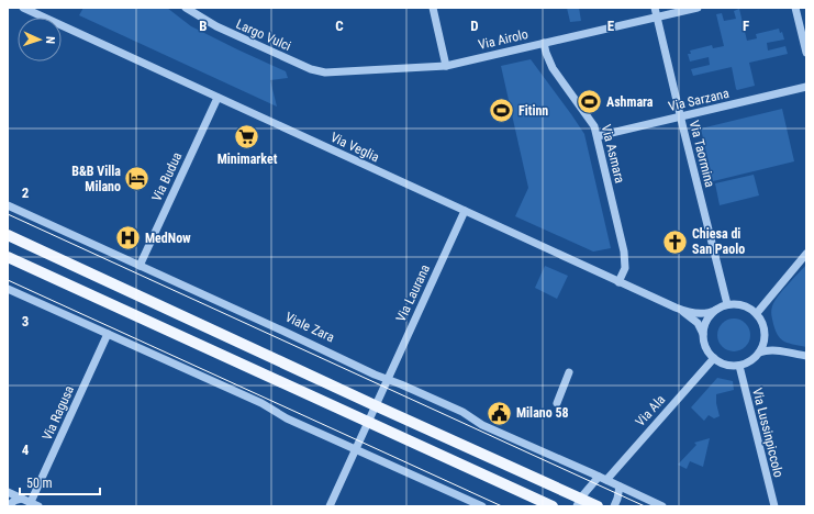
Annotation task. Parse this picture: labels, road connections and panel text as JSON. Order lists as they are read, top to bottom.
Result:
{
  "streets": {
    "street": [
      "Largo Vulci",
      "Via Airolo",
      "Via Sarzana",
      "Via Veglia",
      "Via Asmara",
      "Via Taormina",
      "Via Budua",
      "Via Laurana",
      "Viale Zara",
      "Via Ala",
      "Via Ragusa",
      "Via Lussinpiccolo"
    ]
  },
  "crossings": [
    ["Largo Vulci", "Via Airolo"],
    ["Via Airolo", "Via Asmara"],
    ["Via Airolo", "Via Taormina"],
    ["Via Sarzana", "Via Asmara"],
    ["Via Sarzana", "Via Taormina"],
    ["Via Veglia", "Via Asmara"],
    ["Via Veglia", "Via Taormina"],
    ["Via Veglia", "Via Budua"],
    ["Via Veglia", "Via Laurana"],
    ["Via Veglia", "Via Ala"],
    ["Via Veglia", "Via Lussinpiccolo"],
    ["Via Taormina", "Via Ala"],
    ["Via Taormina", "Via Lussinpiccolo"],
    ["Via Budua", "Viale Zara"],
    ["Via Laurana", "Viale Zara"],
    ["Viale Zara", "Via Ala"],
    ["Via Ala", "Via Lussinpiccolo"]
  ],
  "places": {
    "sports": ["Ashmara", "Fitinn"],
    "supermarket": ["Minimarket"],
    "hotel": ["B&B Villa Milano"],
    "hospital": ["MedNow"],
    "church": ["Chiesa di San Paolo"],
    "public building": ["Milano 58"]
  },
  "scale_bar": "50 m",
  "north": "right",
  "grid": {
    "columns": [
      "B",
      "C",
      "D",
      "E",
      "F"
    ],
    "rows": ["2", "3", "4"]
  }
}
